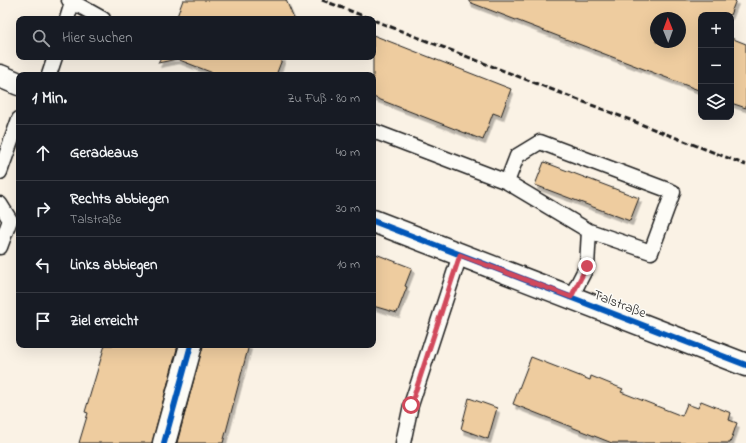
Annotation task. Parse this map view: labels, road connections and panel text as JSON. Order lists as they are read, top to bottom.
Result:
{
  "streets": {
    "main road": ["Talstraße"]
  },
  "north": "top",
  "page": {
    "map_buttons": ["+", "−"],
    "search": "Hier suchen",
    "heading": ["1 Min.", "Zu Fuß · 80 m"],
    "list": [
      ["Geradeaus", "40 m"],
      ["Rechts abbiegen", "Talstraße", "30 m"],
      ["Links abbiegen", "10 m"],
      "Ziel erreicht"
    ]
  }
}
